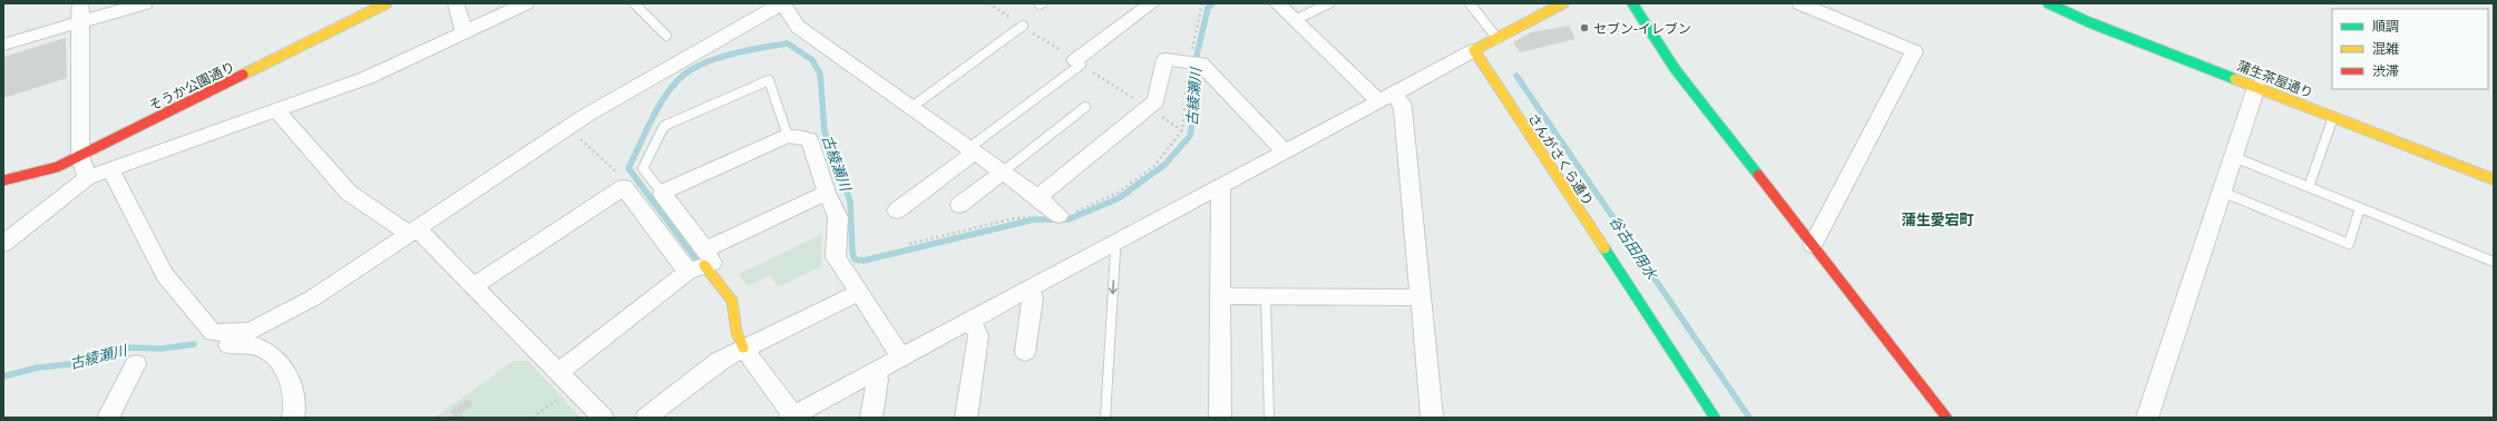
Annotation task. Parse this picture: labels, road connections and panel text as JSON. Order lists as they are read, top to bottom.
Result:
{
  "streets": {
    "street": ["蒲生茶屋通り", "そうか公園通り", "さんがさくら通り"]
  },
  "districts": ["蒲生愛宕町"],
  "water": ["古綾瀬川", "谷古田用水"],
  "places": ["セブン-イレブン"],
  "legend": ["順調", "混雑", "渋滞"]
}
